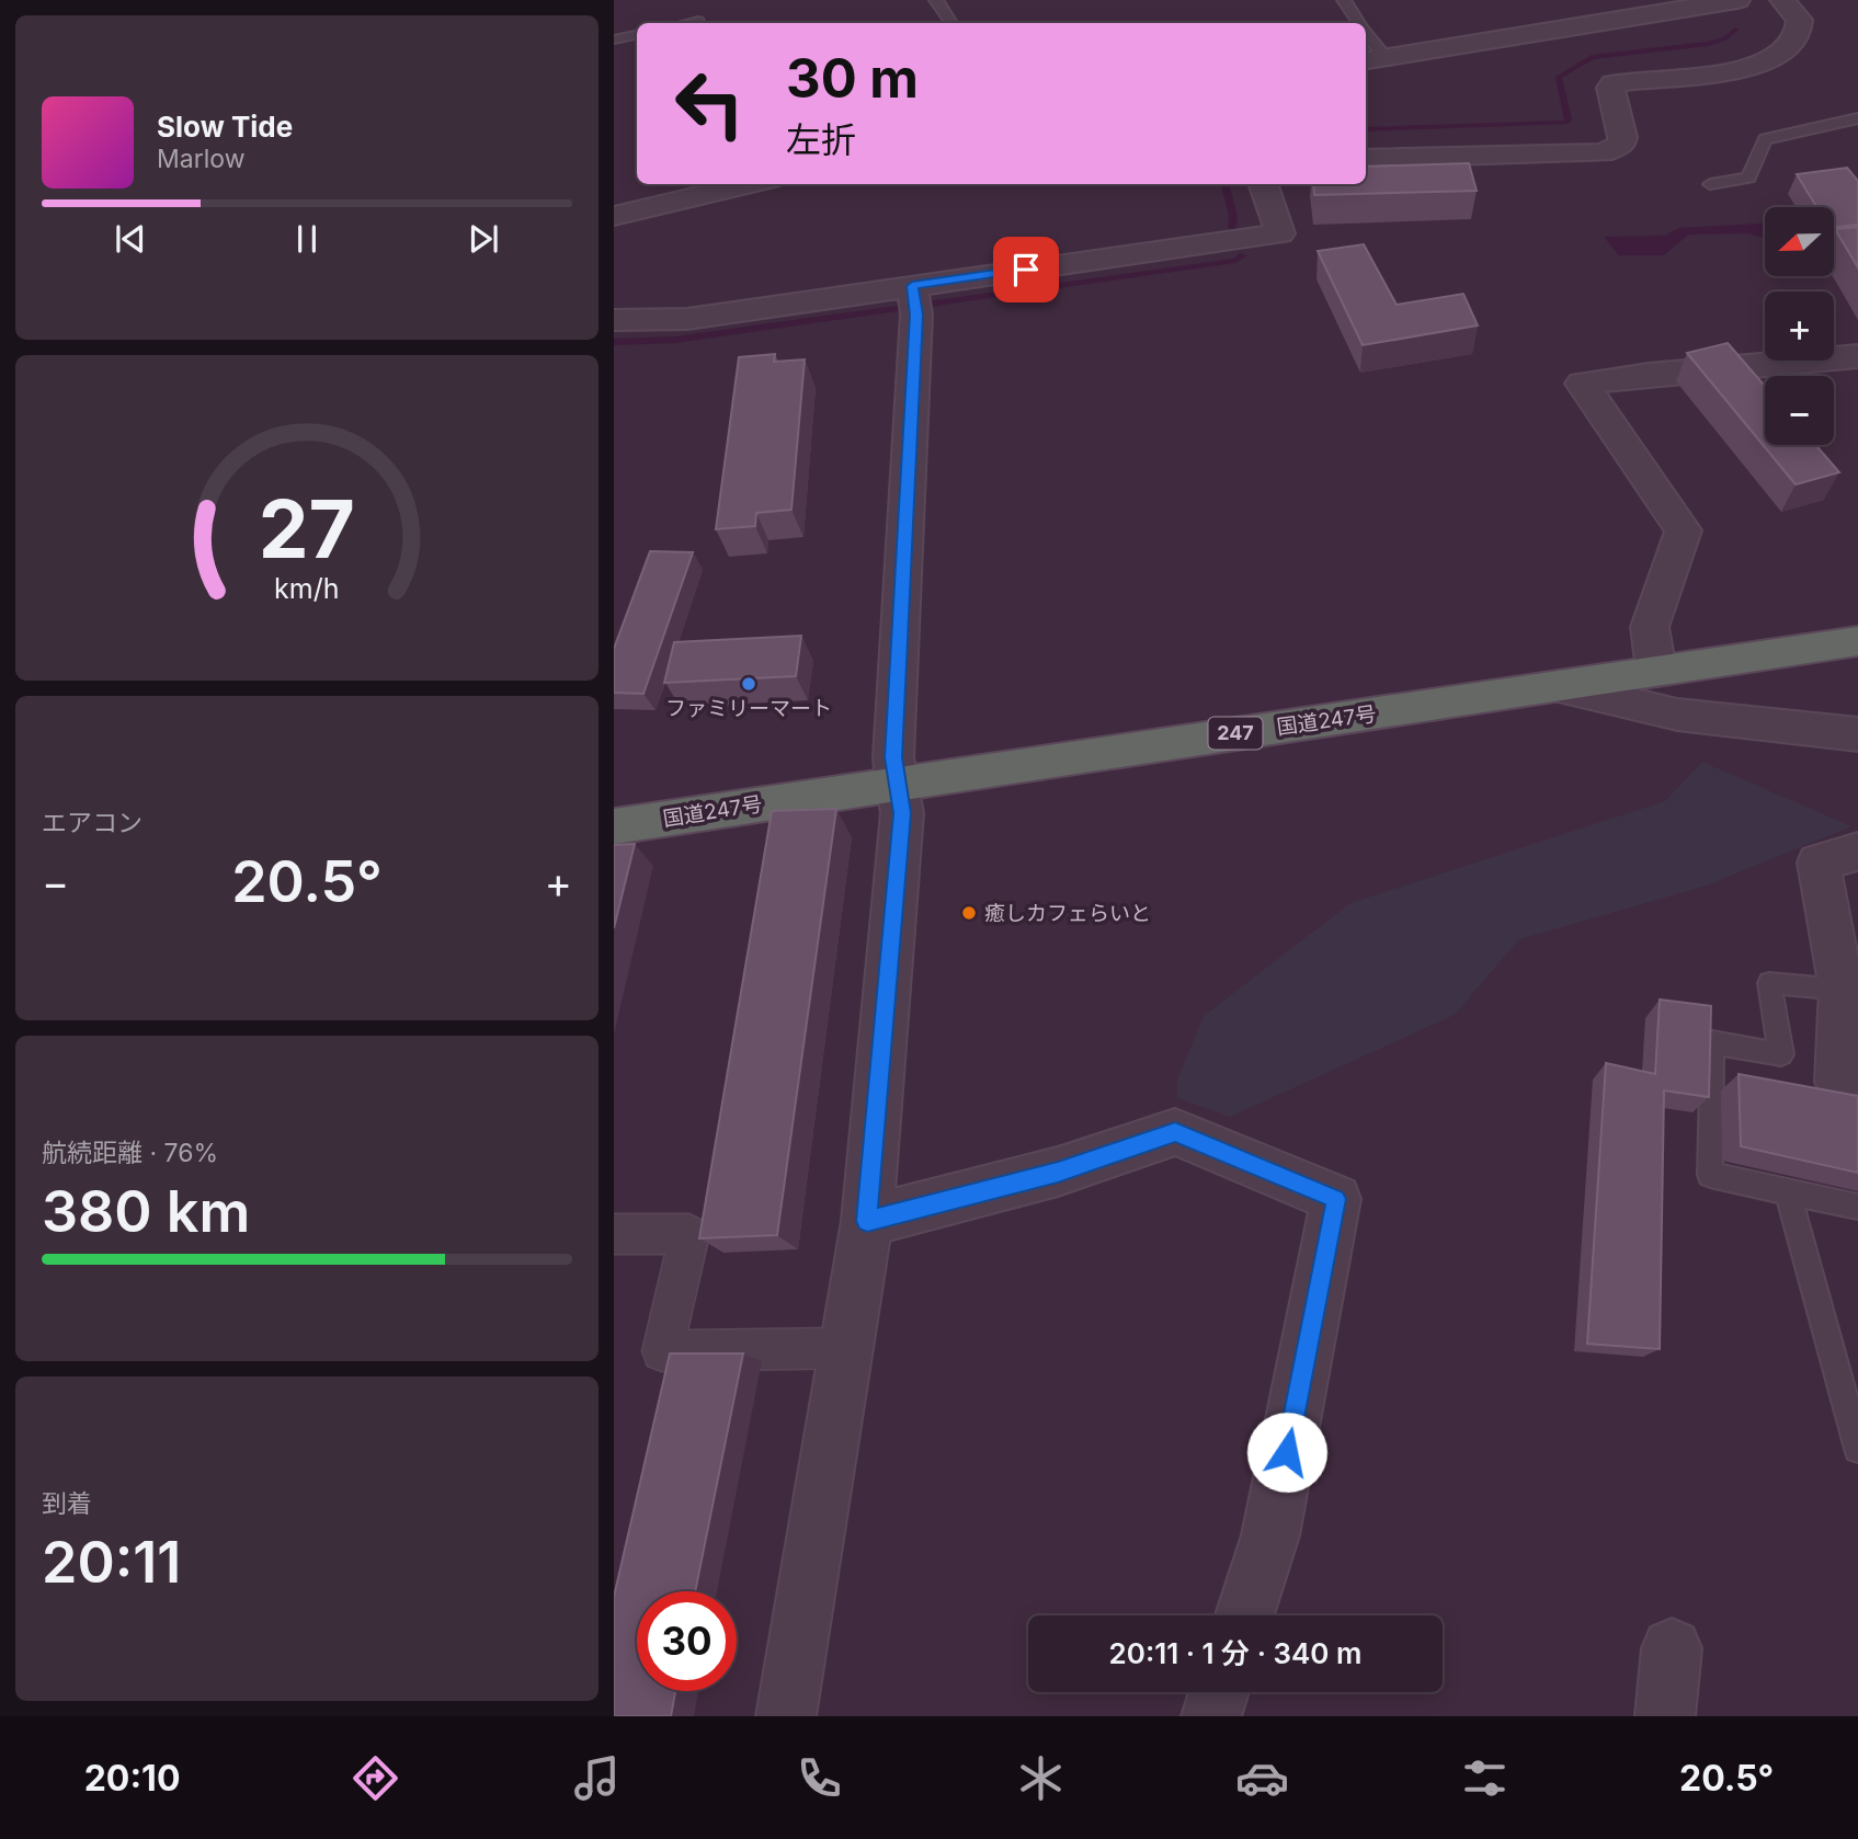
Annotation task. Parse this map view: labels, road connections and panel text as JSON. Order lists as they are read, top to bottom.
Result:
{
  "streets": {
    "highway": ["国道247号", "247"]
  },
  "places": ["ファミリーマート", "癒しカフェらいと"],
  "north": "left",
  "page": {
    "turn": ["30 m", "左折"],
    "song": ["Slow Tide", "Marlow"],
    "map_buttons": ["+", "−"],
    "tile": [
      "エアコン",
      ["航続距離 · 76%", "380 km"],
      ["到着", "20:11"]
    ],
    "heat": ["−", "20.5°", "+"],
    "limit": "30",
    "trip": "20:11 · 1 分 · 340 m",
    "tabs": ["20:10", "20.5°"],
    "gauge": ["27", "km/h"]
  }
}
